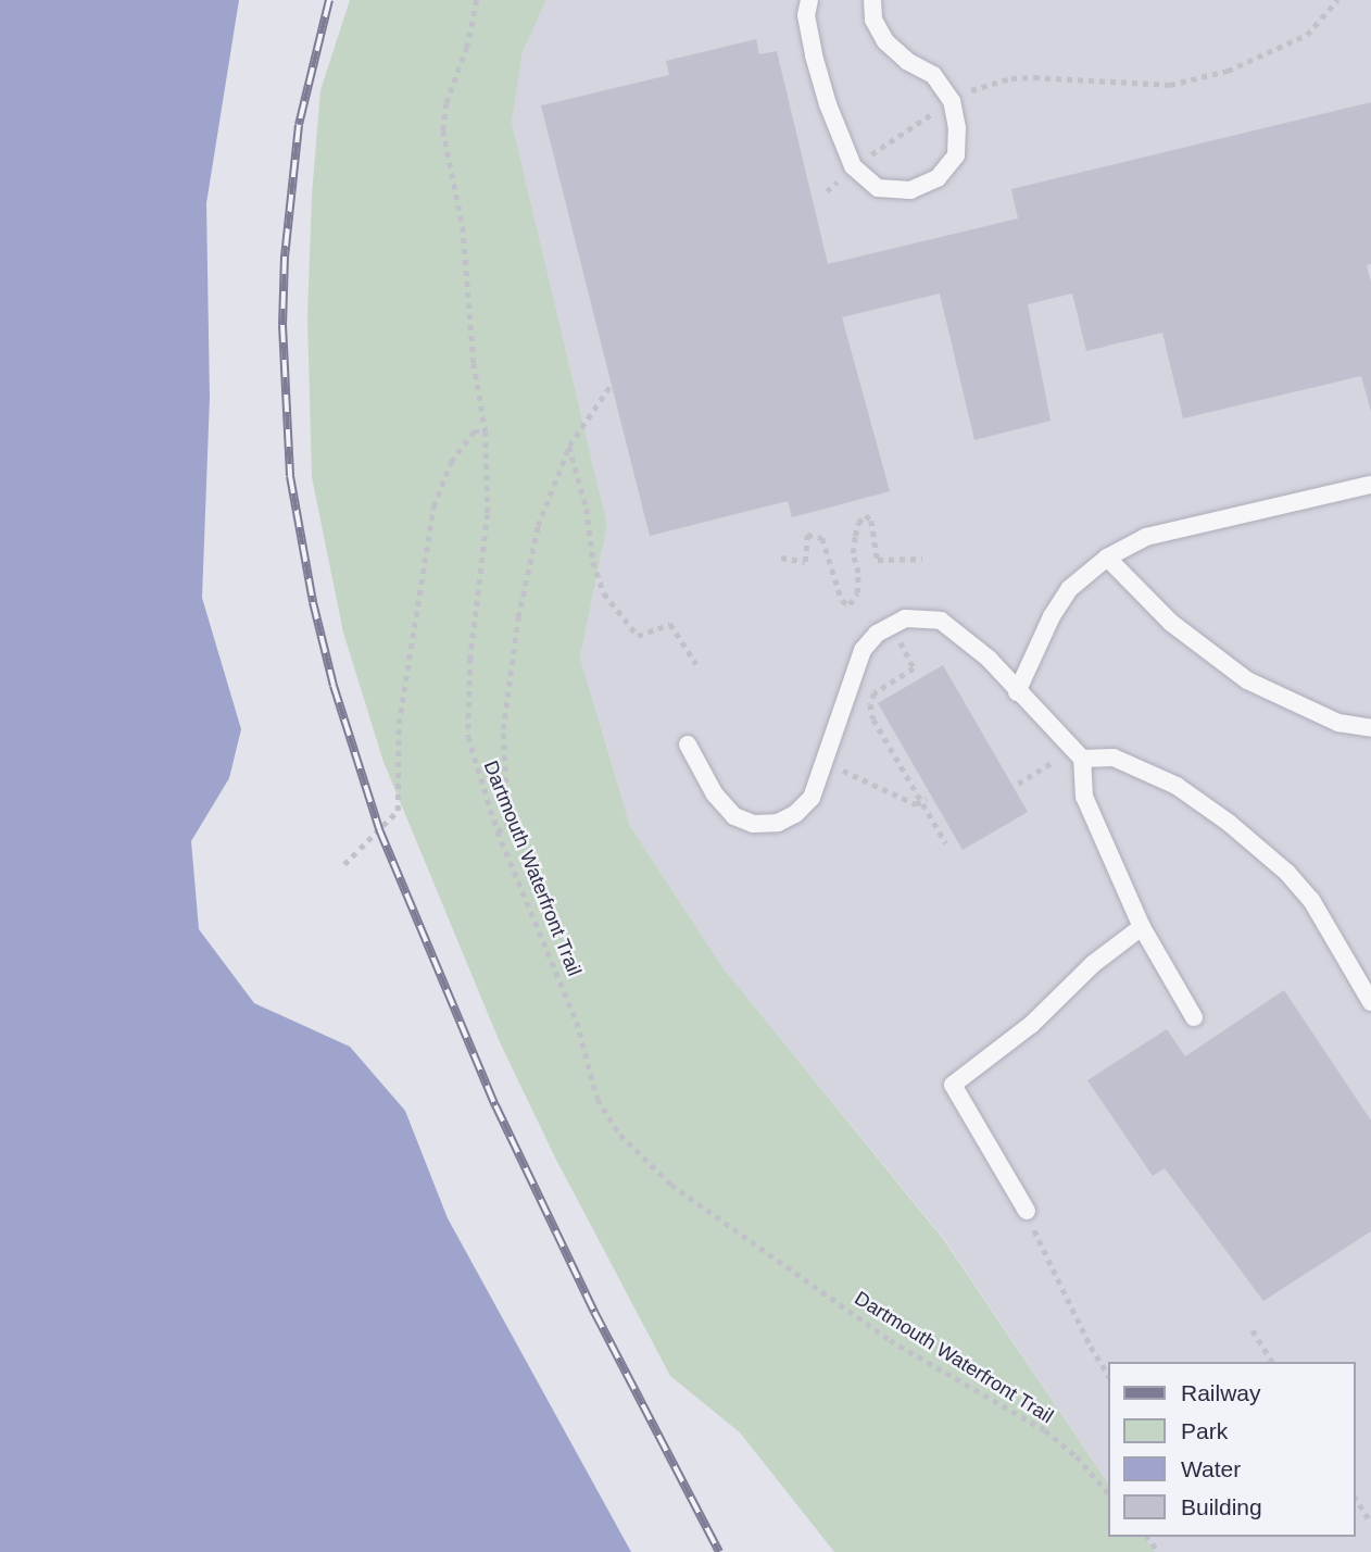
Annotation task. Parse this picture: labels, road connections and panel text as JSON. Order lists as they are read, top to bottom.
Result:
{
  "streets": {
    "path": ["Dartmouth Waterfront Trail"]
  },
  "legend": [
    "Railway",
    "Park",
    "Water",
    "Building"
  ]
}
